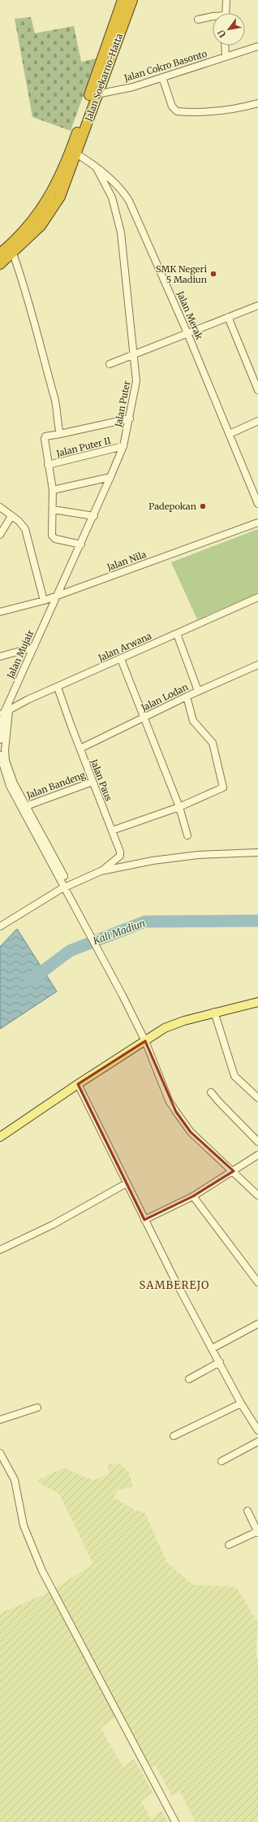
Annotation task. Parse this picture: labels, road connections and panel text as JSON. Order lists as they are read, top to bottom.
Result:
{
  "streets": {
    "highway": ["Jalan Soekarno-Hatta"],
    "street": [
      "Jalan Cokro Basonto",
      "Jalan Merak",
      "Jalan Puter",
      "Jalan Puter II",
      "Jalan Nila",
      "Jalan Arwana",
      "Jalan Mujair",
      "Jalan Lodan",
      "Jalan Paus",
      "Jalan Bandeng"
    ]
  },
  "crossings": [
    ["Jalan Cokro Basonto", "Jalan Soekarno-Hatta"],
    ["Jalan Soekarno-Hatta", "Jalan Merak"],
    ["Jalan Merak", "Jalan Puter"],
    ["Jalan Puter", "Jalan Puter II"],
    ["Jalan Puter", "Jalan Nila"],
    ["Jalan Puter", "Jalan Mujair"],
    ["Jalan Nila", "Jalan Mujair"],
    ["Jalan Arwana", "Jalan Mujair"],
    ["Jalan Arwana", "Jalan Paus"],
    ["Jalan Lodan", "Jalan Paus"],
    ["Jalan Paus", "Jalan Bandeng"]
  ],
  "districts": ["SAMBEREJO"],
  "water": ["Kali Madiun"],
  "places": ["SMK Negeri 5 Madiun", "Padepokan"],
  "north": "bottom left"
}
